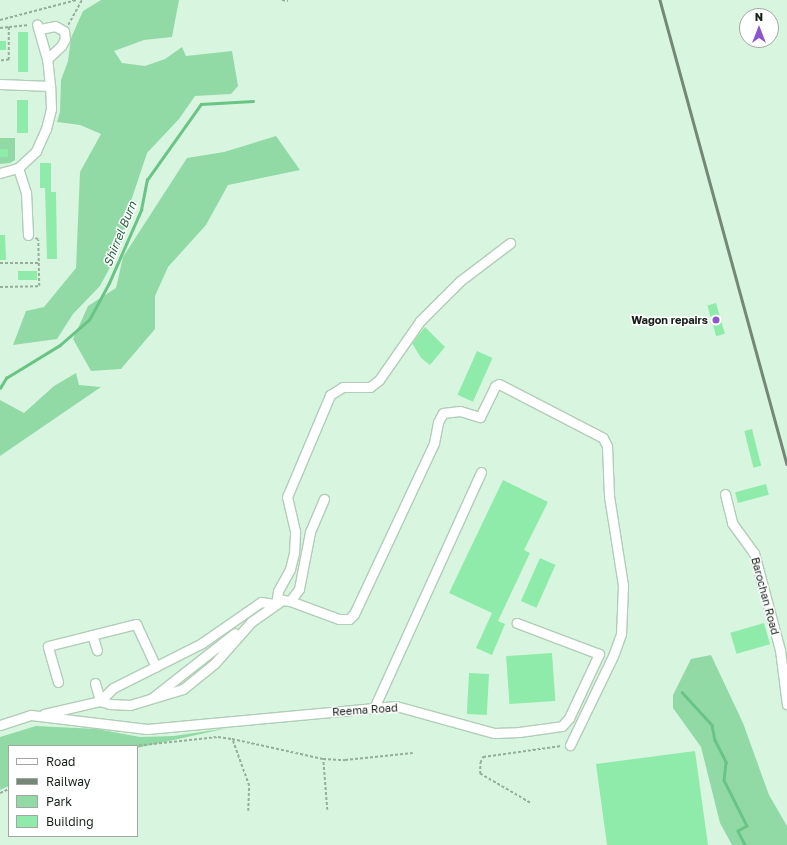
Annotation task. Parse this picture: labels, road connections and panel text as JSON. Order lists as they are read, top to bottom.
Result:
{
  "streets": {
    "street": ["Barochan Road", "Reema Road"]
  },
  "water": ["Shirrel Burn"],
  "places": ["Wagon repairs"],
  "legend": [
    "Road",
    "Railway",
    "Park",
    "Building"
  ],
  "north": "top"
}
